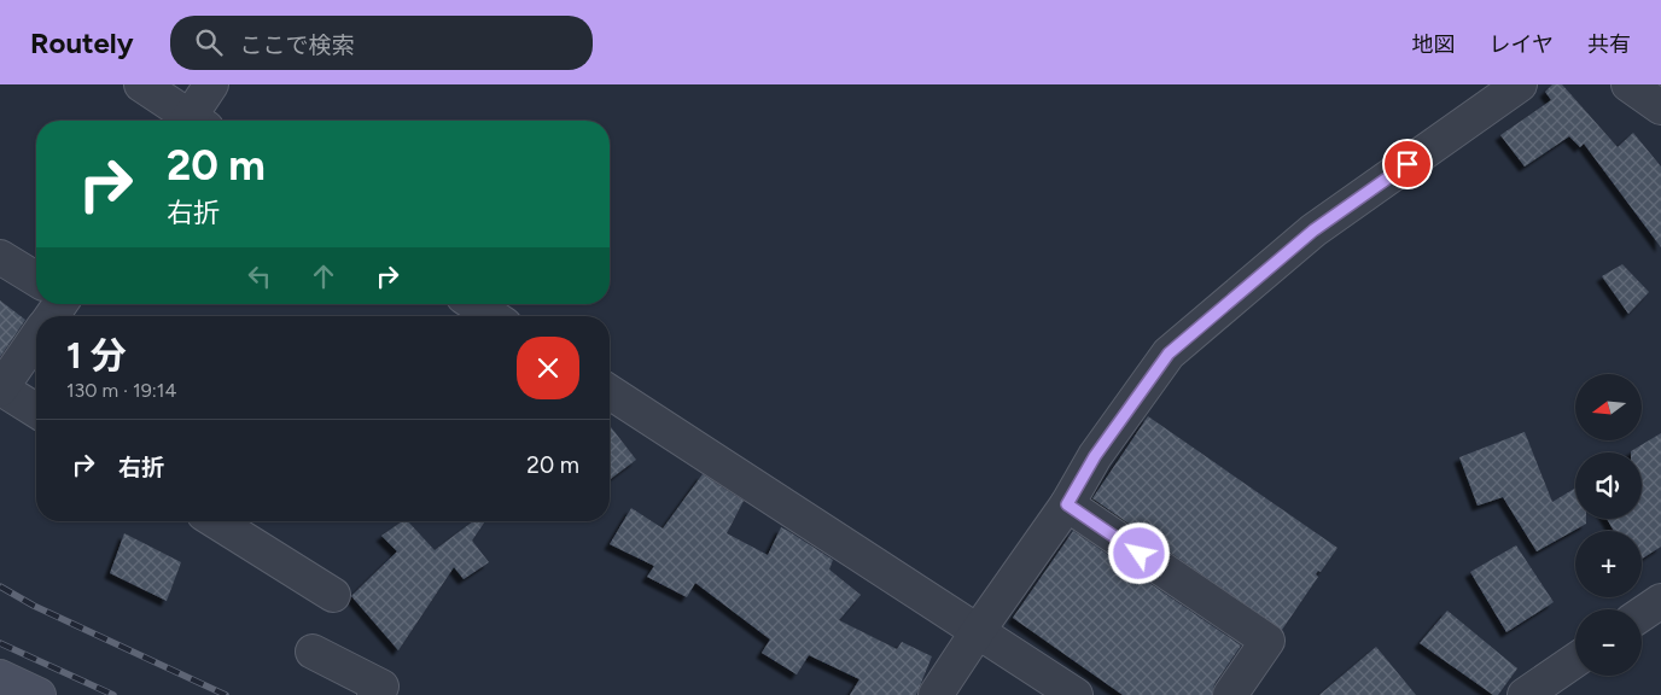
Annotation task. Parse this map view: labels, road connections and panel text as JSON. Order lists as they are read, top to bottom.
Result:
{
  "north": "left",
  "page": {
    "header": "Routely",
    "search": "ここで検索",
    "nav": ["地図", "レイヤ", "共有"],
    "turn": ["20 m", "右折"],
    "heading": ["1 分", "130 m · 19:14"],
    "map_buttons": ["+", "−"],
    "list": [
      {
        "name": "右折",
        "value": "20 m"
      }
    ]
  }
}
